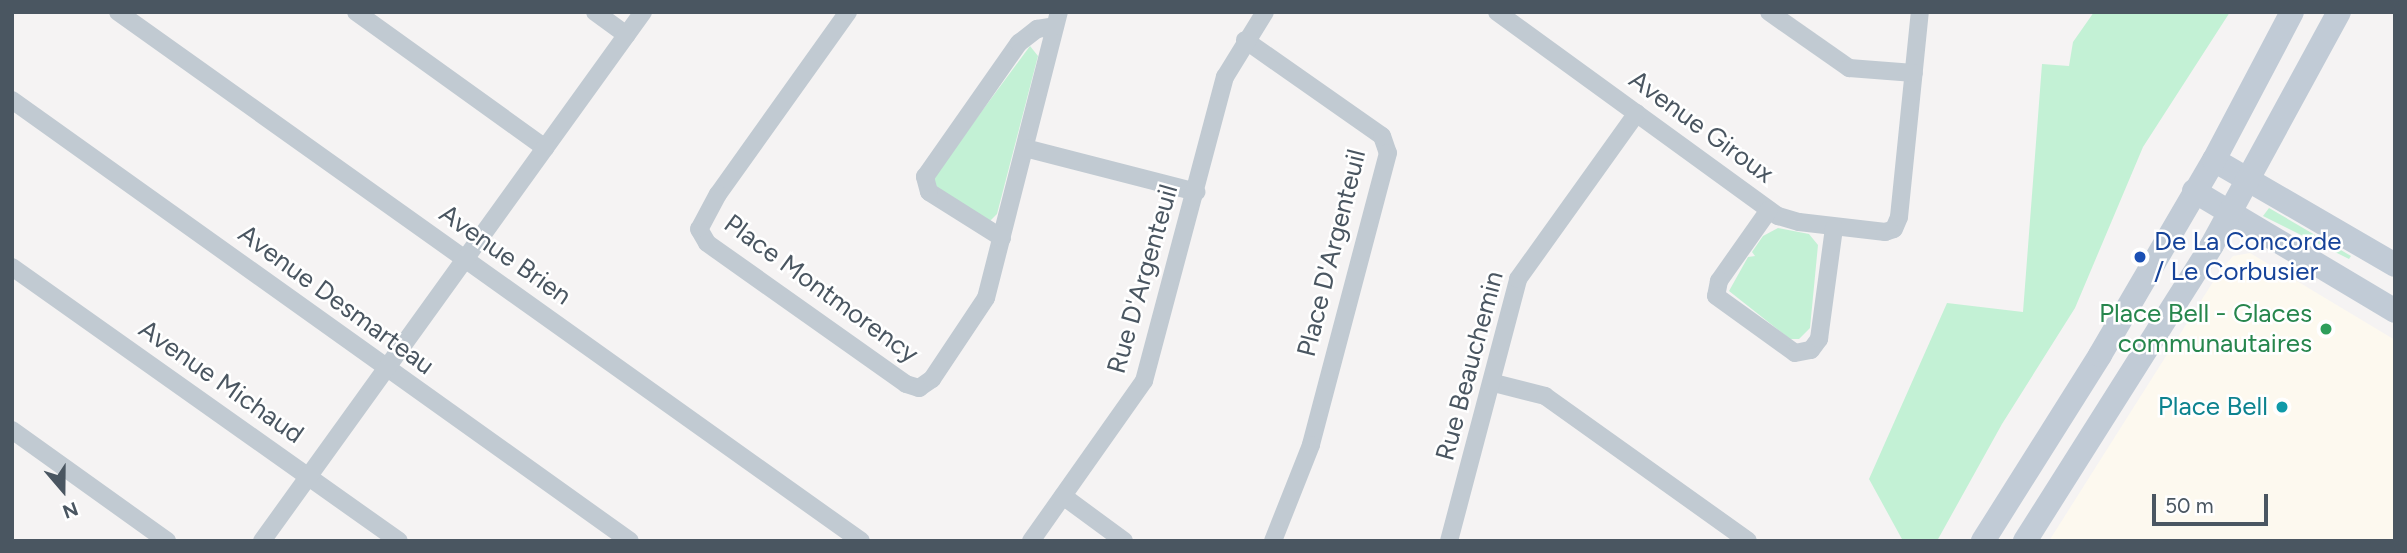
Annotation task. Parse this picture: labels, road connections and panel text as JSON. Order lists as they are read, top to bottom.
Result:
{
  "streets": {
    "street": [
      "Avenue Giroux",
      "Place D'Argenteuil",
      "Avenue Brien",
      "Rue D'Argenteuil",
      "Place Montmorency",
      "Avenue Desmarteau",
      "Rue Beauchemin",
      "Avenue Michaud"
    ]
  },
  "crossings": [
    ["Avenue Giroux", "Rue Beauchemin"],
    ["Place D'Argenteuil", "Rue D'Argenteuil"]
  ],
  "places": ["De La Concorde / Le Corbusier", "Place Bell - Glaces communautaires", "Place Bell"],
  "scale_bar": "50 m",
  "north": "bottom"
}
